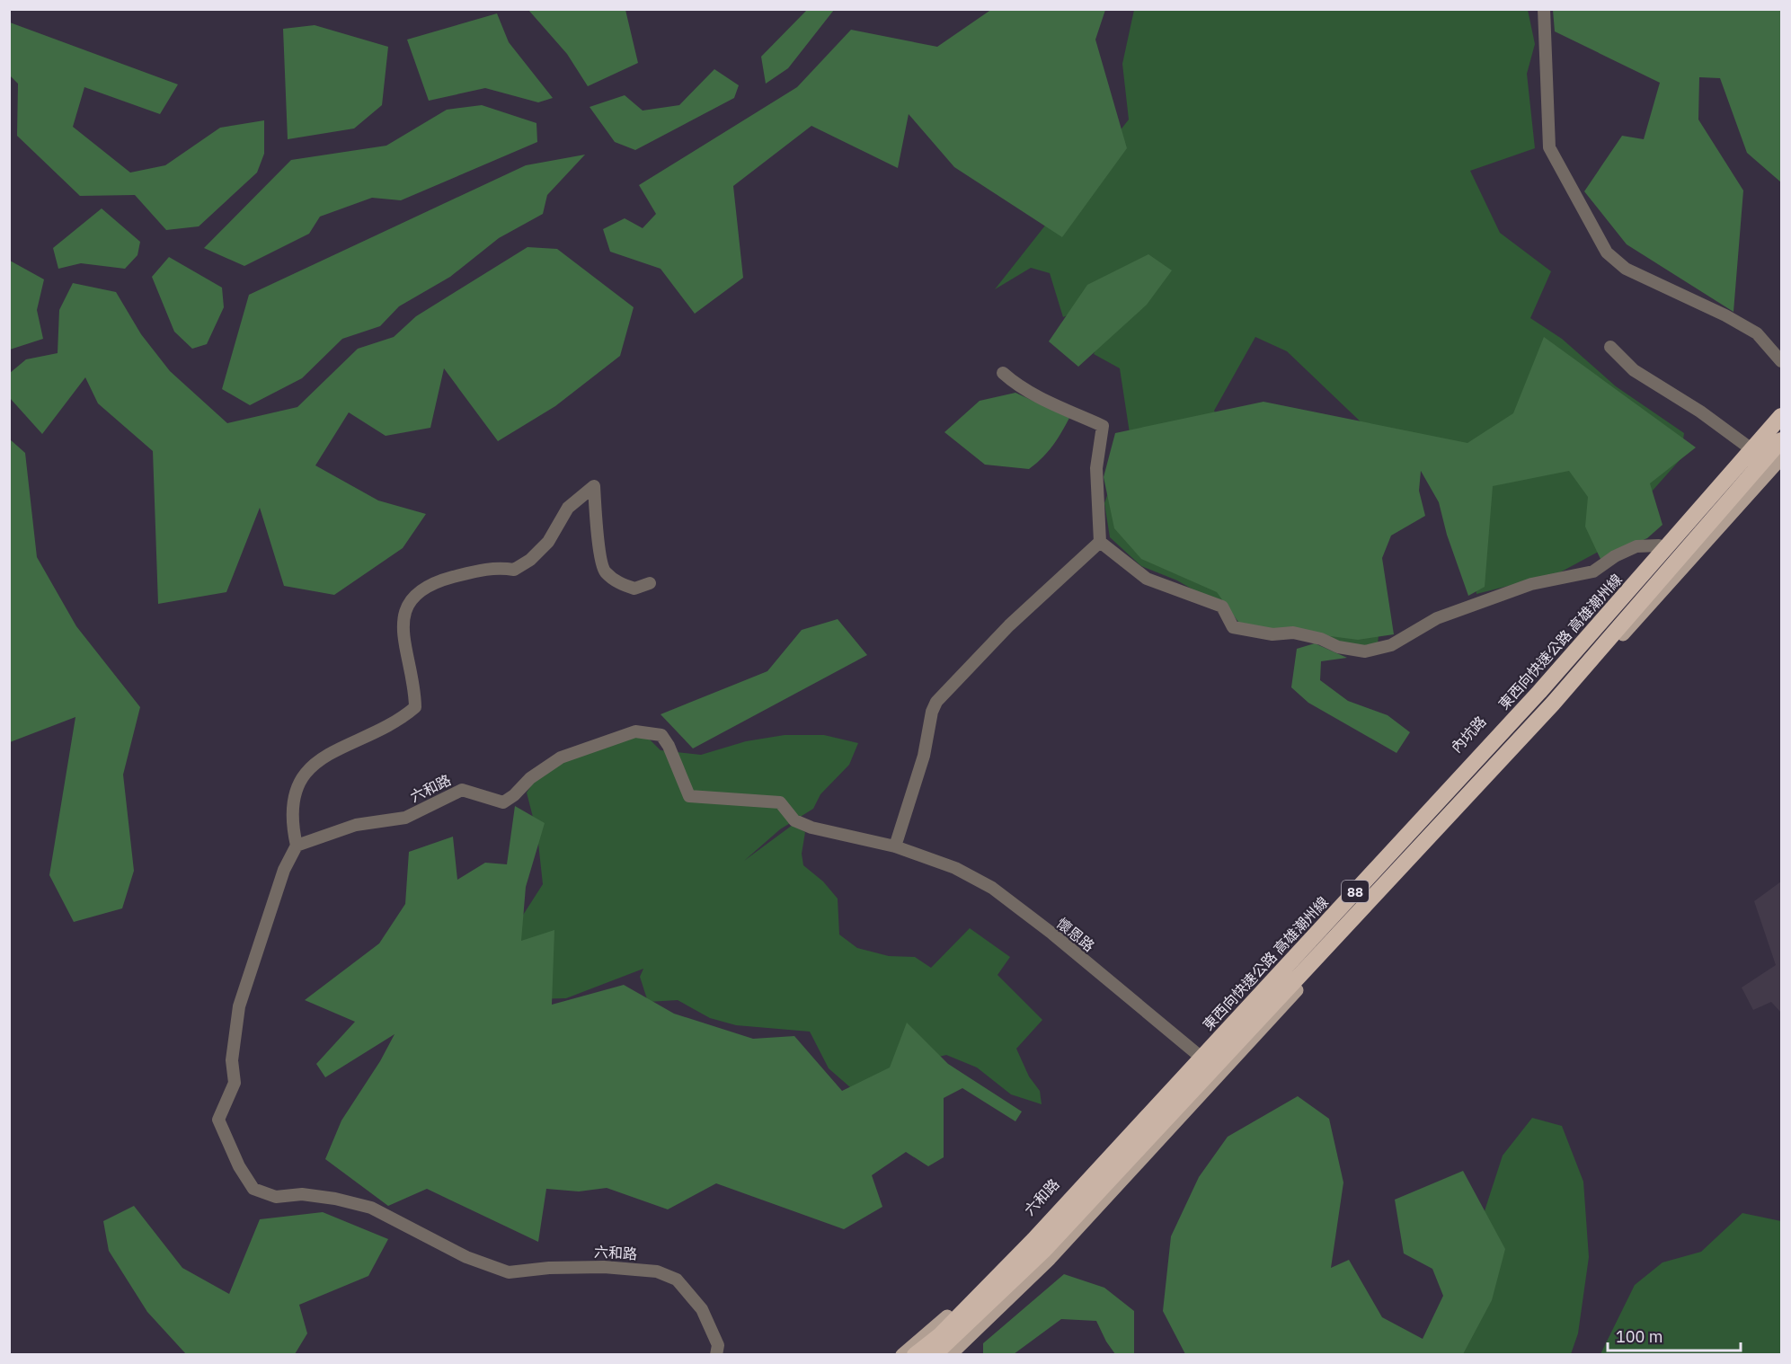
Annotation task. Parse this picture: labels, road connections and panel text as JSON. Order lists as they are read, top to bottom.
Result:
{
  "streets": {
    "highway": ["東西向快速公路 高雄潮州線", "88"],
    "main road": ["內坑路", "六和路"],
    "street": ["懷恩路"]
  },
  "crossings": [
    ["內坑路", "六和路"],
    ["內坑路", "懷恩路"],
    ["六和路", "懷恩路"]
  ],
  "scale_bar": "100 m"
}
